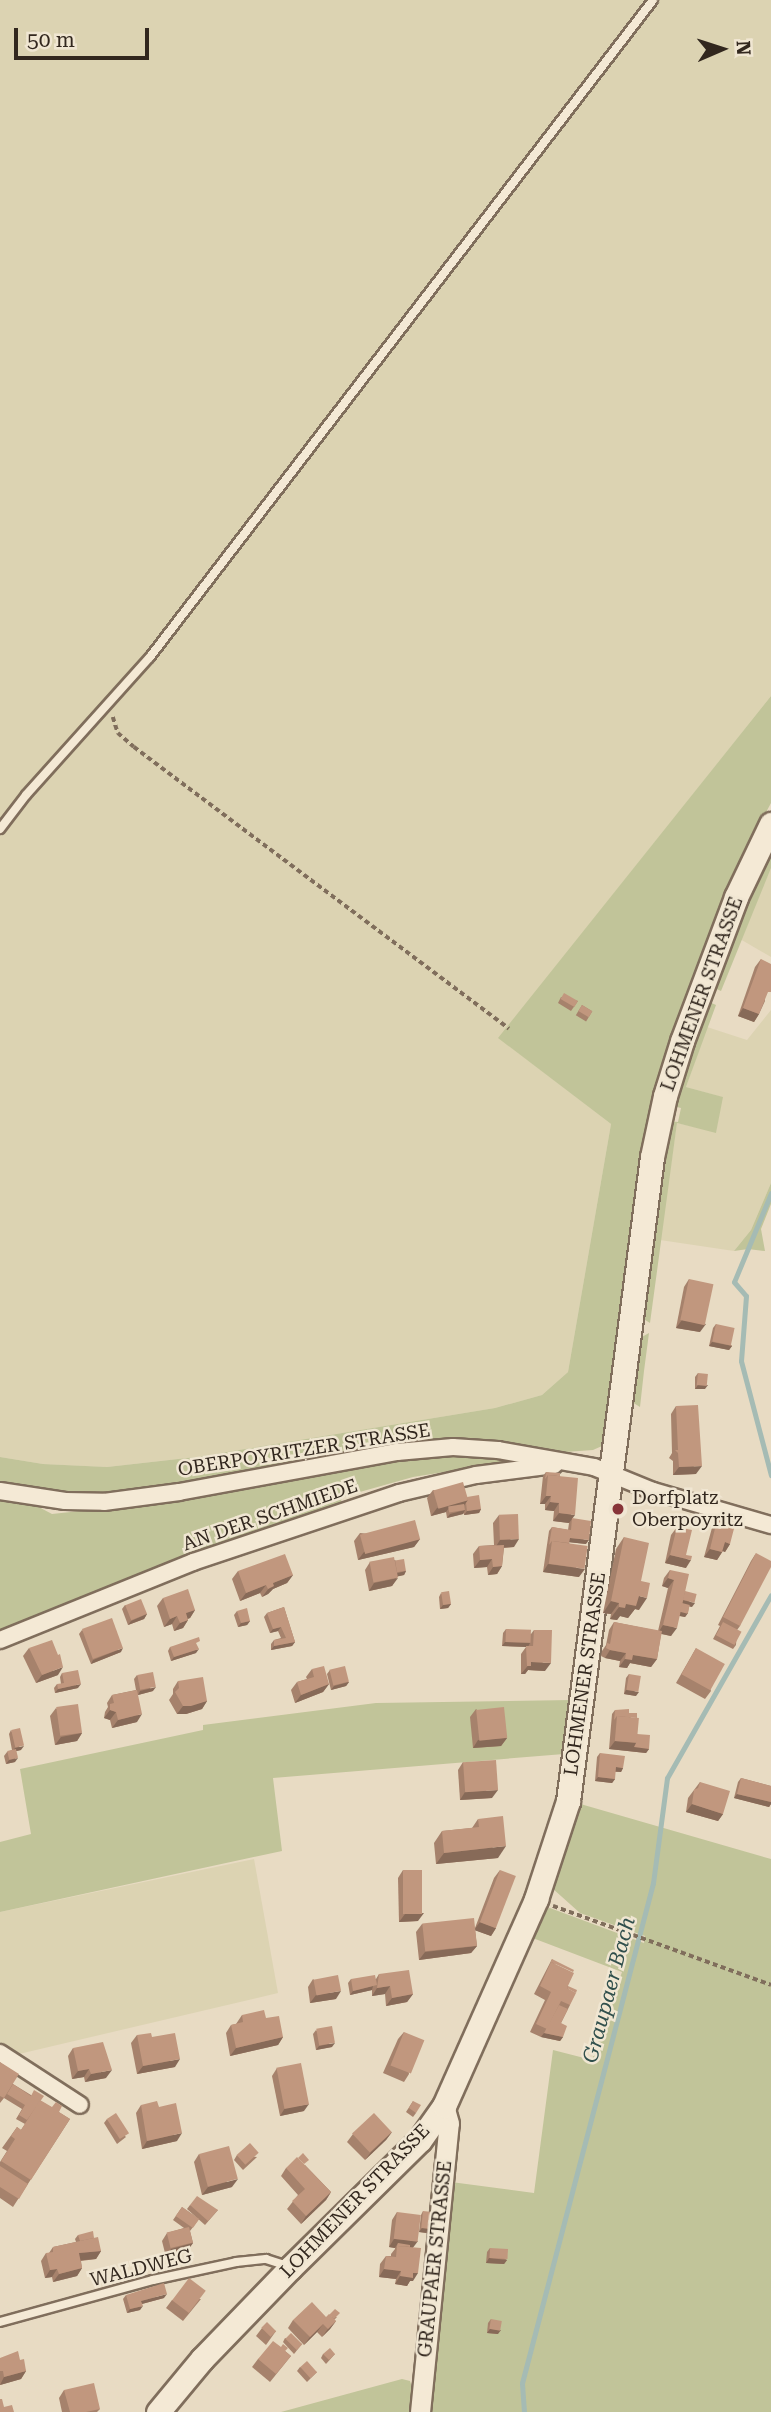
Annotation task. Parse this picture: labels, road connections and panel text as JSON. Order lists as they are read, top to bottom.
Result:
{
  "streets": {
    "main road": ["LOHMENER STRASSE"],
    "street": ["OBERPOYRITZER STRASSE", "AN DER SCHMIEDE", "GRAUPAER STRASSE"],
    "lane": ["WALDWEG"]
  },
  "crossings": [
    ["LOHMENER STRASSE", "OBERPOYRITZER STRASSE"],
    ["LOHMENER STRASSE", "GRAUPAER STRASSE"],
    ["LOHMENER STRASSE", "WALDWEG"],
    ["OBERPOYRITZER STRASSE", "AN DER SCHMIEDE"]
  ],
  "water": ["Graupaer Bach"],
  "places": ["Dorfplatz Oberpoyritz"],
  "scale_bar": "50 m",
  "north": "right"
}
